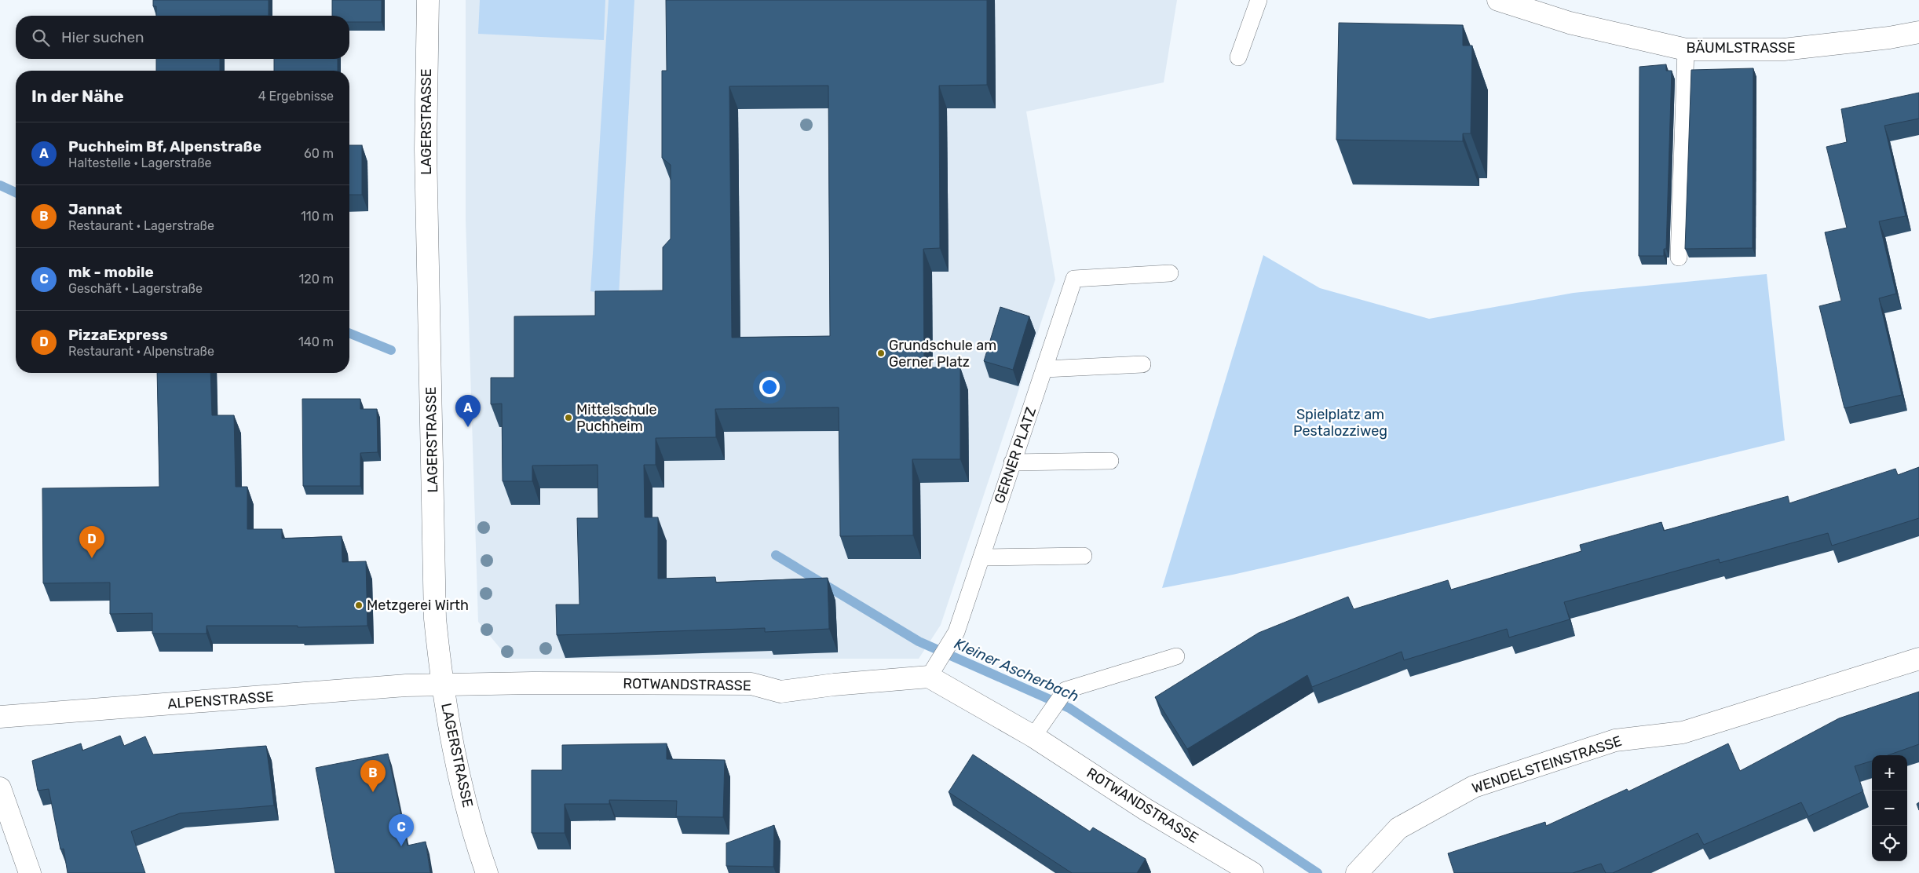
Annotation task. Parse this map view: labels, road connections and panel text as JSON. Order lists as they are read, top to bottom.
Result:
{
  "streets": {
    "street": [
      "BÄUMLSTRASSE",
      "LAGERSTRASSE",
      "ROTWANDSTRASSE",
      "ALPENSTRASSE",
      "WENDELSTEINSTRASSE"
    ],
    "lane": ["GERNER PLATZ"]
  },
  "crossings": [
    ["LAGERSTRASSE", "ROTWANDSTRASSE"],
    ["LAGERSTRASSE", "ALPENSTRASSE"],
    ["GERNER PLATZ", "ROTWANDSTRASSE"],
    ["ROTWANDSTRASSE", "ALPENSTRASSE"]
  ],
  "water": ["Kleiner Ascherbach"],
  "parks": ["Spielplatz am Pestalozziweg"],
  "places": ["Grundschule am Gerner Platz", "Mittelschule Puchheim", "Metzgerei Wirth"],
  "page": {
    "search": "Hier suchen",
    "heading": ["In der Nähe", "4 Ergebnisse"],
    "list": [
      {
        "mark": "A",
        "name": "Puchheim Bf, Alpenstraße",
        "note": "Haltestelle · Lagerstraße",
        "value": "60 m"
      },
      {
        "mark": "B",
        "name": "Jannat",
        "note": "Restaurant · Lagerstraße",
        "value": "110 m"
      },
      {
        "mark": "C",
        "name": "mk - mobile",
        "note": "Geschäft · Lagerstraße",
        "value": "120 m"
      },
      {
        "mark": "D",
        "name": "PizzaExpress",
        "note": "Restaurant · Alpenstraße",
        "value": "140 m"
      }
    ],
    "pins": [
      "A",
      "D",
      "B",
      "C"
    ],
    "map_buttons": ["+", "−"]
  }
}
